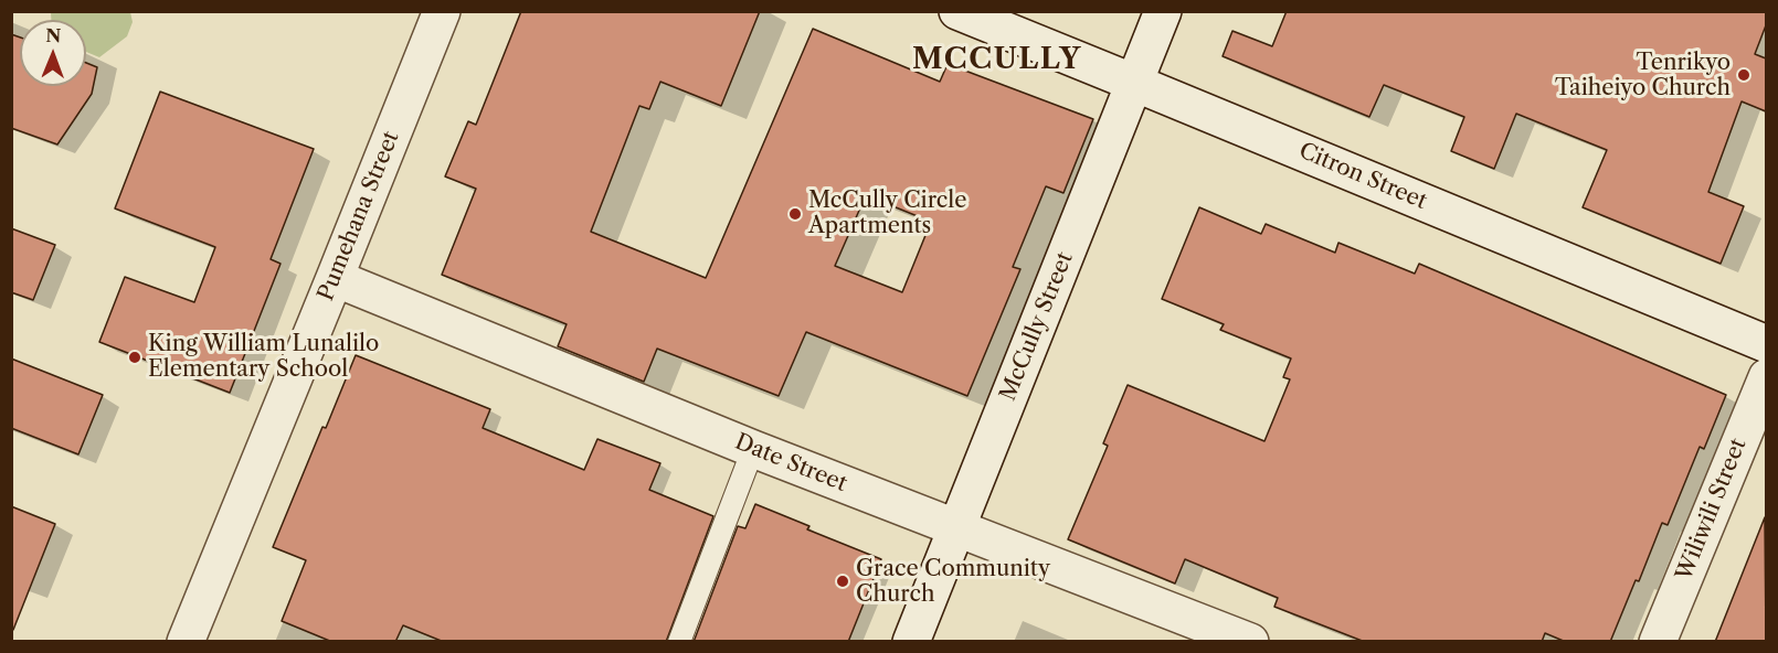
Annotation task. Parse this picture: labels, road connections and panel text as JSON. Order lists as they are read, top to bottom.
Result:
{
  "streets": {
    "street": [
      "Citron Street",
      "Pumehana Street",
      "McCully Street",
      "Date Street",
      "Wiliwili Street"
    ]
  },
  "crossings": [
    ["Citron Street", "McCully Street"],
    ["Pumehana Street", "Date Street"],
    ["McCully Street", "Date Street"]
  ],
  "districts": ["MCCULLY"],
  "places": [
    "Tenrikyo Taiheiyo Church",
    "McCully Circle Apartments",
    "King William Lunalilo Elementary School",
    "Grace Community Church"
  ],
  "north": "top"
}
